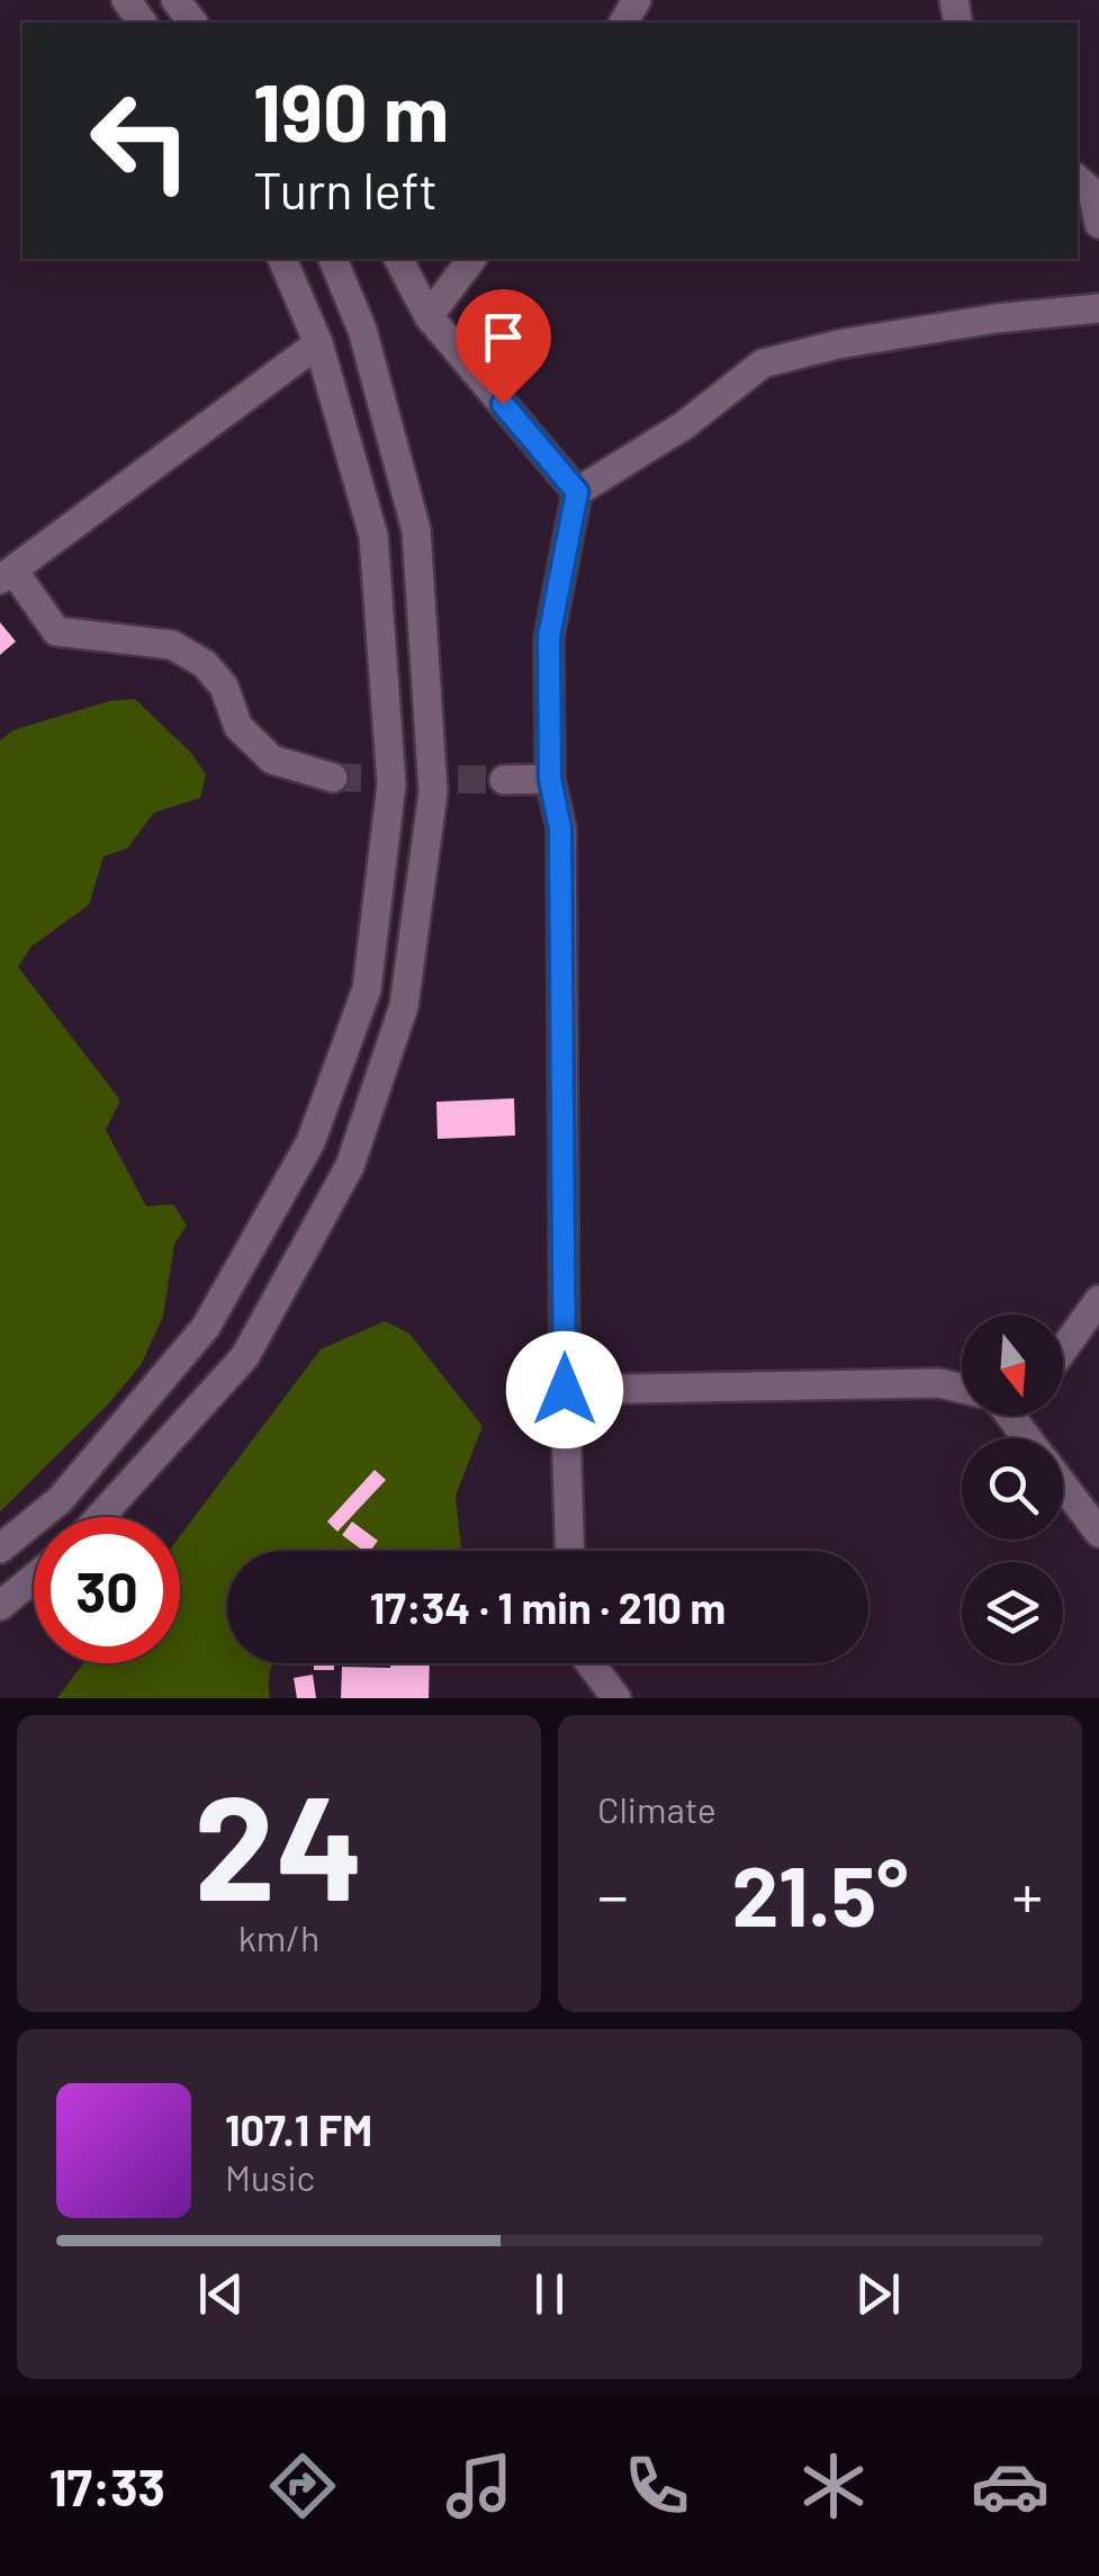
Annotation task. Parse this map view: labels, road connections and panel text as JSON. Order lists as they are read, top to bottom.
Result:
{
  "north": "bottom",
  "page": {
    "turn": ["190 m", "Turn left"],
    "limit": "30",
    "trip": "17:34 · 1 min · 210 m",
    "tile": [
      ["24", "km/h"],
      "Climate"
    ],
    "heat": ["−", "21.5°", "+"],
    "song": ["107.1 FM", "Music"],
    "tabs": "17:33"
  }
}
